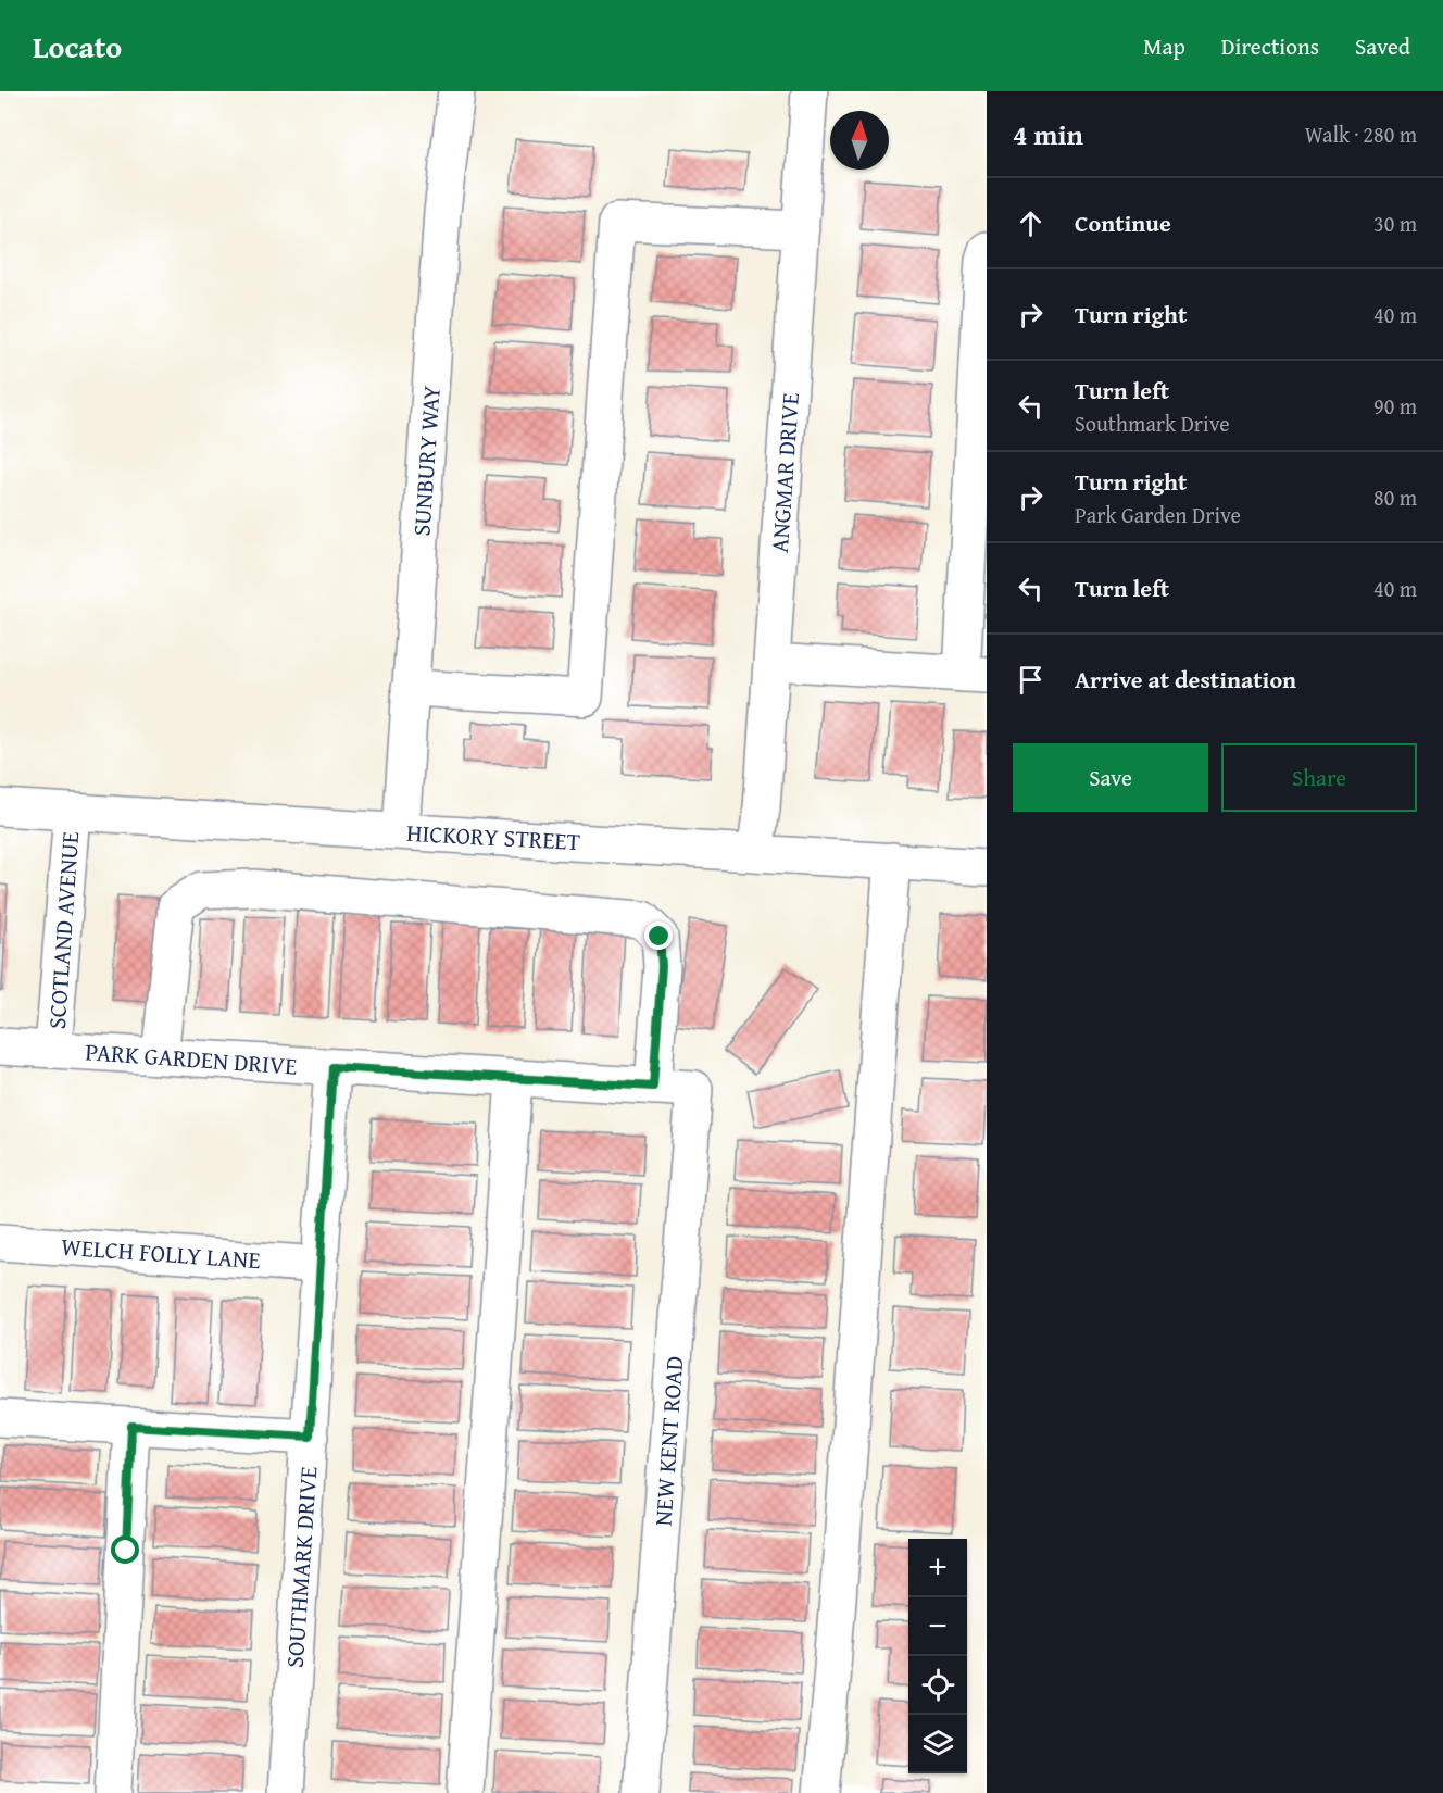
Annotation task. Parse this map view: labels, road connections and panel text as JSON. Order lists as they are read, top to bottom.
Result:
{
  "streets": {
    "street": [
      "SUNBURY WAY",
      "ANGMAR DRIVE",
      "HICKORY STREET",
      "SCOTLAND AVENUE",
      "PARK GARDEN DRIVE",
      "WELCH FOLLY LANE",
      "NEW KENT ROAD",
      "SOUTHMARK DRIVE"
    ]
  },
  "crossings": [
    ["SUNBURY WAY", "HICKORY STREET"],
    ["ANGMAR DRIVE", "HICKORY STREET"],
    ["HICKORY STREET", "SCOTLAND AVENUE"],
    ["SCOTLAND AVENUE", "PARK GARDEN DRIVE"],
    ["PARK GARDEN DRIVE", "NEW KENT ROAD"],
    ["PARK GARDEN DRIVE", "SOUTHMARK DRIVE"],
    ["WELCH FOLLY LANE", "SOUTHMARK DRIVE"]
  ],
  "north": "top",
  "page": {
    "header": "Locato",
    "nav": ["Map", "Directions", "Saved"],
    "heading": ["4 min", "Walk · 280 m"],
    "list": [
      ["Continue", "30 m"],
      ["Turn right", "40 m"],
      ["Turn left", "Southmark Drive", "90 m"],
      ["Turn right", "Park Garden Drive", "80 m"],
      ["Turn left", "40 m"],
      "Arrive at destination"
    ],
    "buttons": ["Save", "Share"],
    "map_buttons": ["+", "−"]
  }
}
